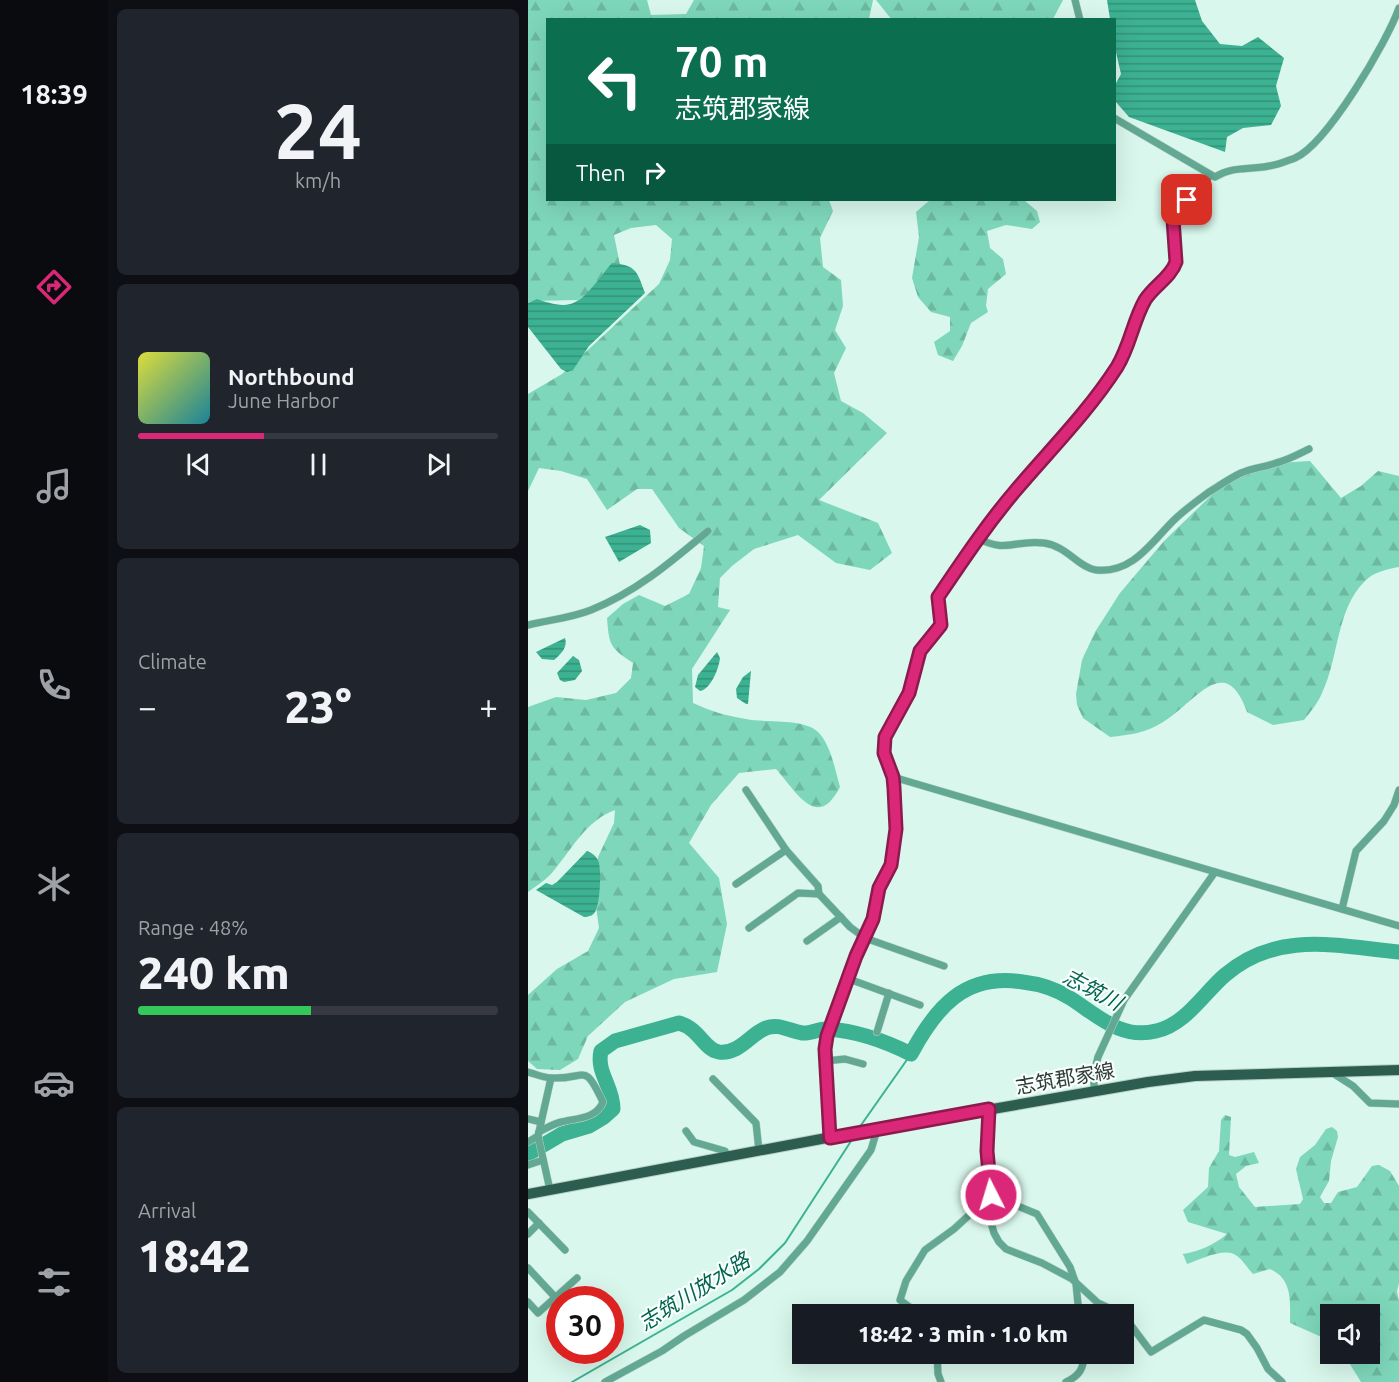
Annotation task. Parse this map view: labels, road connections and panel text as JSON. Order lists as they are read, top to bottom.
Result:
{
  "streets": {
    "main road": ["志筑郡家線"]
  },
  "water": ["志筑川", "志筑川放水路"],
  "page": {
    "tabs": "18:39",
    "tile": [
      ["24", "km/h"],
      "Climate",
      ["Range · 48%", "240 km"],
      ["Arrival", "18:42"]
    ],
    "turn": ["70 m", "志筑郡家線"],
    "then": "Then",
    "song": ["Northbound", "June Harbor"],
    "heat": ["−", "23°", "+"],
    "limit": "30",
    "trip": "18:42 · 3 min · 1.0 km"
  }
}
